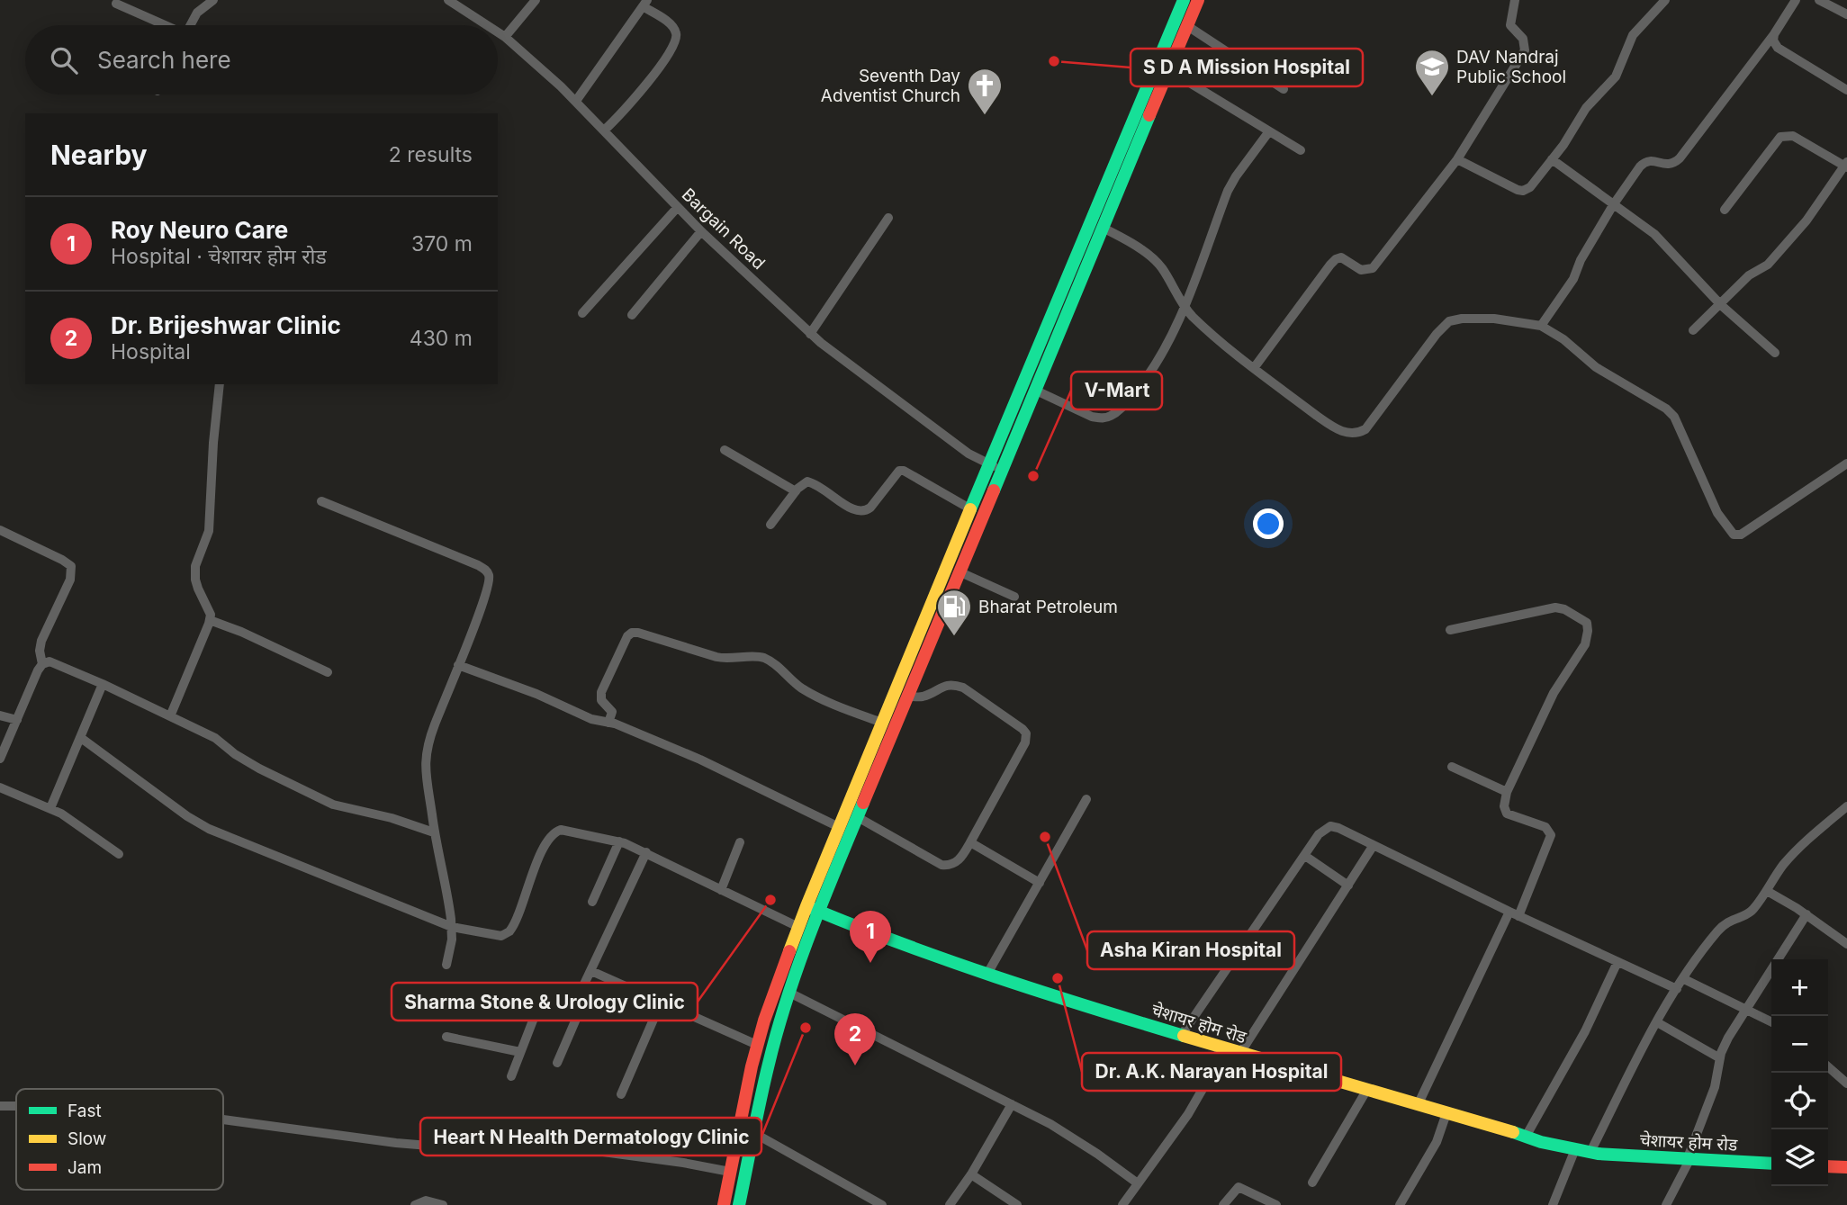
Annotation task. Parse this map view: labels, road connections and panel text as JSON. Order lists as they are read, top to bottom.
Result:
{
  "streets": {
    "main road": ["चेशायर होम रोड"],
    "street": ["Bargain Road"]
  },
  "places": {
    "other": [
      "S D A Mission Hospital",
      "V-Mart",
      "Asha Kiran Hospital",
      "Sharma Stone & Urology Clinic",
      "Dr. A.K. Narayan Hospital",
      "Heart N Health Dermatology Clinic"
    ],
    "school or university": ["DAV Nandraj Public School"],
    "church": ["Seventh Day Adventist Church"],
    "fuel station": ["Bharat Petroleum"]
  },
  "legend": ["Fast", "Slow", "Jam"],
  "page": {
    "search": "Search here",
    "heading": ["Nearby", "2 results"],
    "list": [
      {
        "mark": "1",
        "name": "Roy Neuro Care",
        "note": "Hospital · चेशायर होम रोड",
        "value": "370 m"
      },
      {
        "mark": "2",
        "name": "Dr. Brijeshwar Clinic",
        "note": "Hospital",
        "value": "430 m"
      }
    ],
    "pins": ["1", "2"],
    "map_buttons": ["+", "−"]
  }
}
